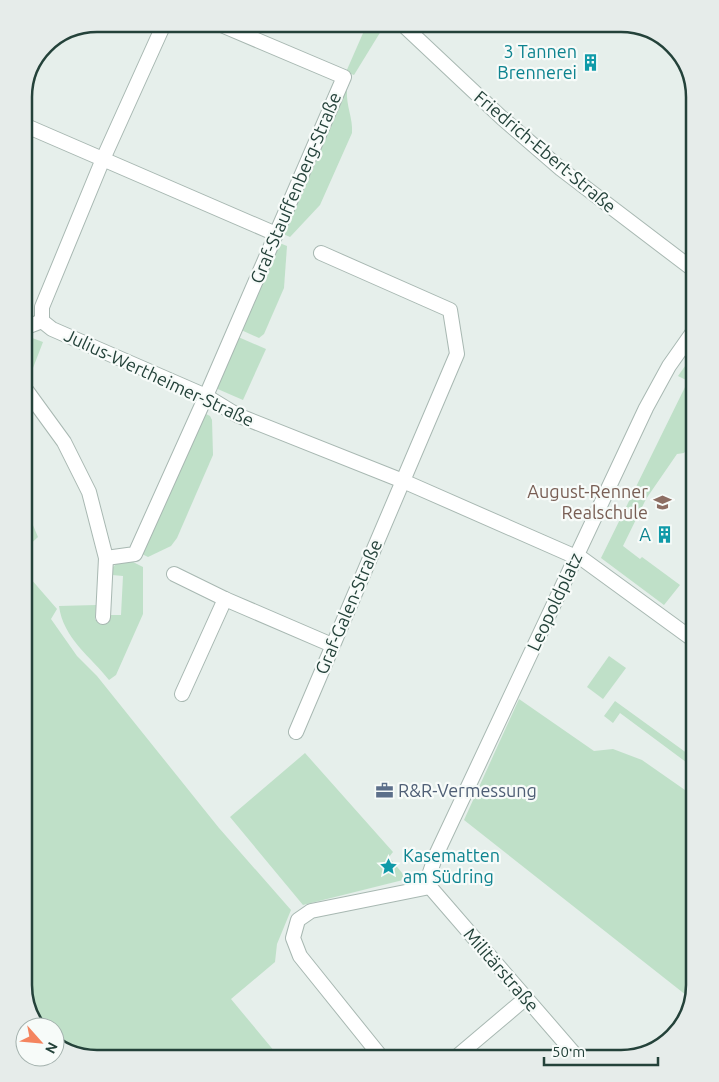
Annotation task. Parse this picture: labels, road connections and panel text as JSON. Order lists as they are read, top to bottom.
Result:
{
  "streets": {
    "street": [
      "Friedrich-Ebert-Straße",
      "Graf-Stauffenberg-Straße",
      "Julius-Wertheimer-Straße",
      "Leopoldplatz",
      "Graf-Galen-Straße",
      "Militärstraße"
    ]
  },
  "crossings": [
    ["Graf-Stauffenberg-Straße", "Julius-Wertheimer-Straße"],
    ["Julius-Wertheimer-Straße", "Leopoldplatz"],
    ["Julius-Wertheimer-Straße", "Graf-Galen-Straße"],
    ["Leopoldplatz", "Militärstraße"]
  ],
  "places": {
    "building": ["3 Tannen Brennerei", "A"],
    "school or university": ["August-Renner Realschule"],
    "office": ["R&R-Vermessung"],
    "place": ["Kasematten am Südring"]
  },
  "scale_bar": "50 m",
  "north": "bottom right"
}
